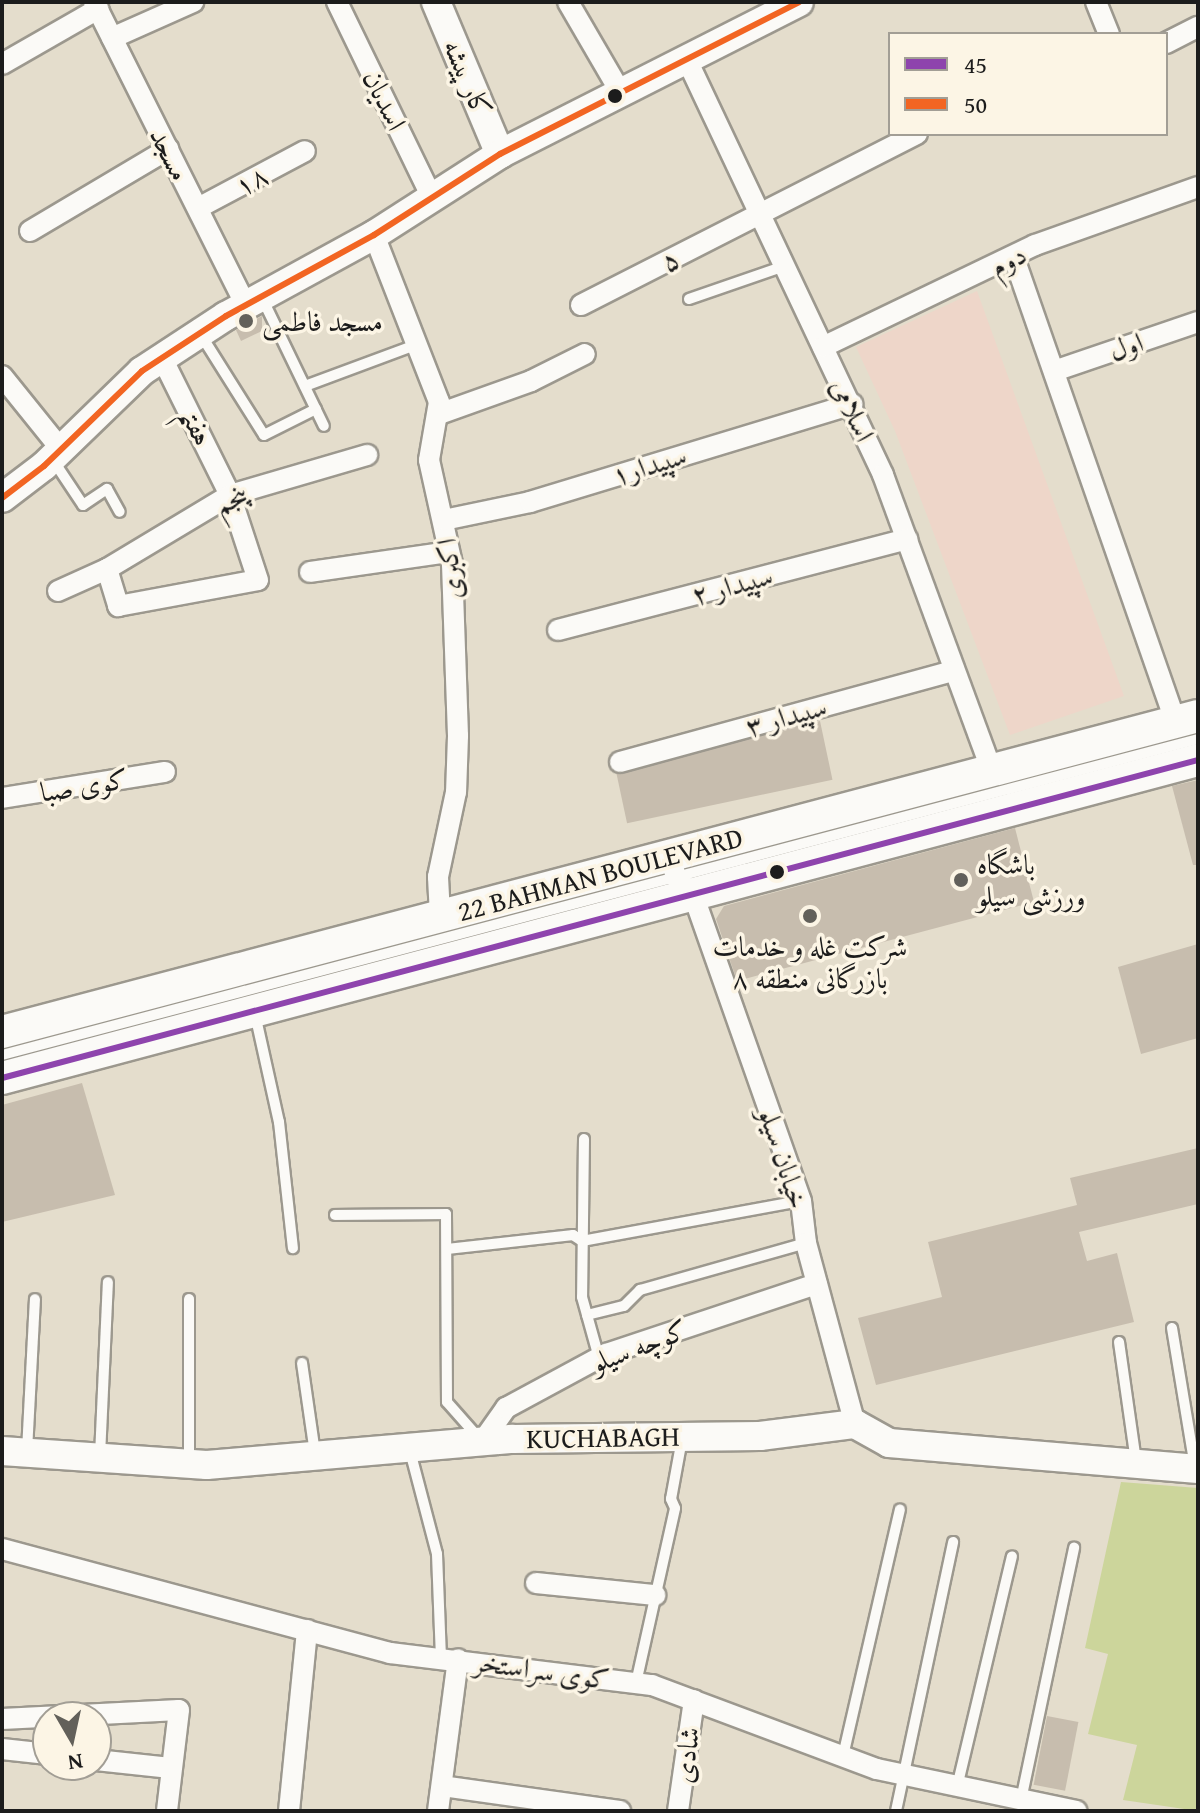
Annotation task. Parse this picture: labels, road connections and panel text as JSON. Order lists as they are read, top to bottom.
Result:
{
  "streets": {
    "main road": ["کار پیشه", "22 BAHMAN BOULEVARD", "KUCHABAGH"],
    "street": [
      "اسدیان",
      "مسجد",
      "۱۸",
      "۵",
      "دوم",
      "اول",
      "اسلامی",
      "هفتم",
      "سپیدار۱",
      "پنجم",
      "اکبری",
      "سپیدار ۲",
      "سپیدار ۳",
      "کوی صبا",
      "خیابان سیلو",
      "کوچه سیلو",
      "کوی سراستخر",
      "شادی"
    ]
  },
  "crossings": [
    ["مسجد", "۱۸"],
    ["۵", "اسلامی"],
    ["دوم", "اسلامی"],
    ["اسلامی", "سپیدار۱"],
    ["اسلامی", "سپیدار ۲"],
    ["اسلامی", "سپیدار ۳"],
    ["اسلامی", "22 BAHMAN BOULEVARD"],
    ["هفتم", "پنجم"],
    ["سپیدار۱", "اکبری"],
    ["اکبری", "22 BAHMAN BOULEVARD"],
    ["22 BAHMAN BOULEVARD", "خیابان سیلو"],
    ["خیابان سیلو", "کوچه سیلو"],
    ["خیابان سیلو", "KUCHABAGH"],
    ["کوچه سیلو", "KUCHABAGH"],
    ["کوی سراستخر", "شادی"]
  ],
  "places": ["مسجد فاطمی", "باشگاه ورزشی سیلو", "شرکت غله و خدمات بازرگانی منطقه ۸"],
  "lines": ["transit line 50", "transit line 45"],
  "legend": ["45", "50"],
  "north": "bottom"
}
